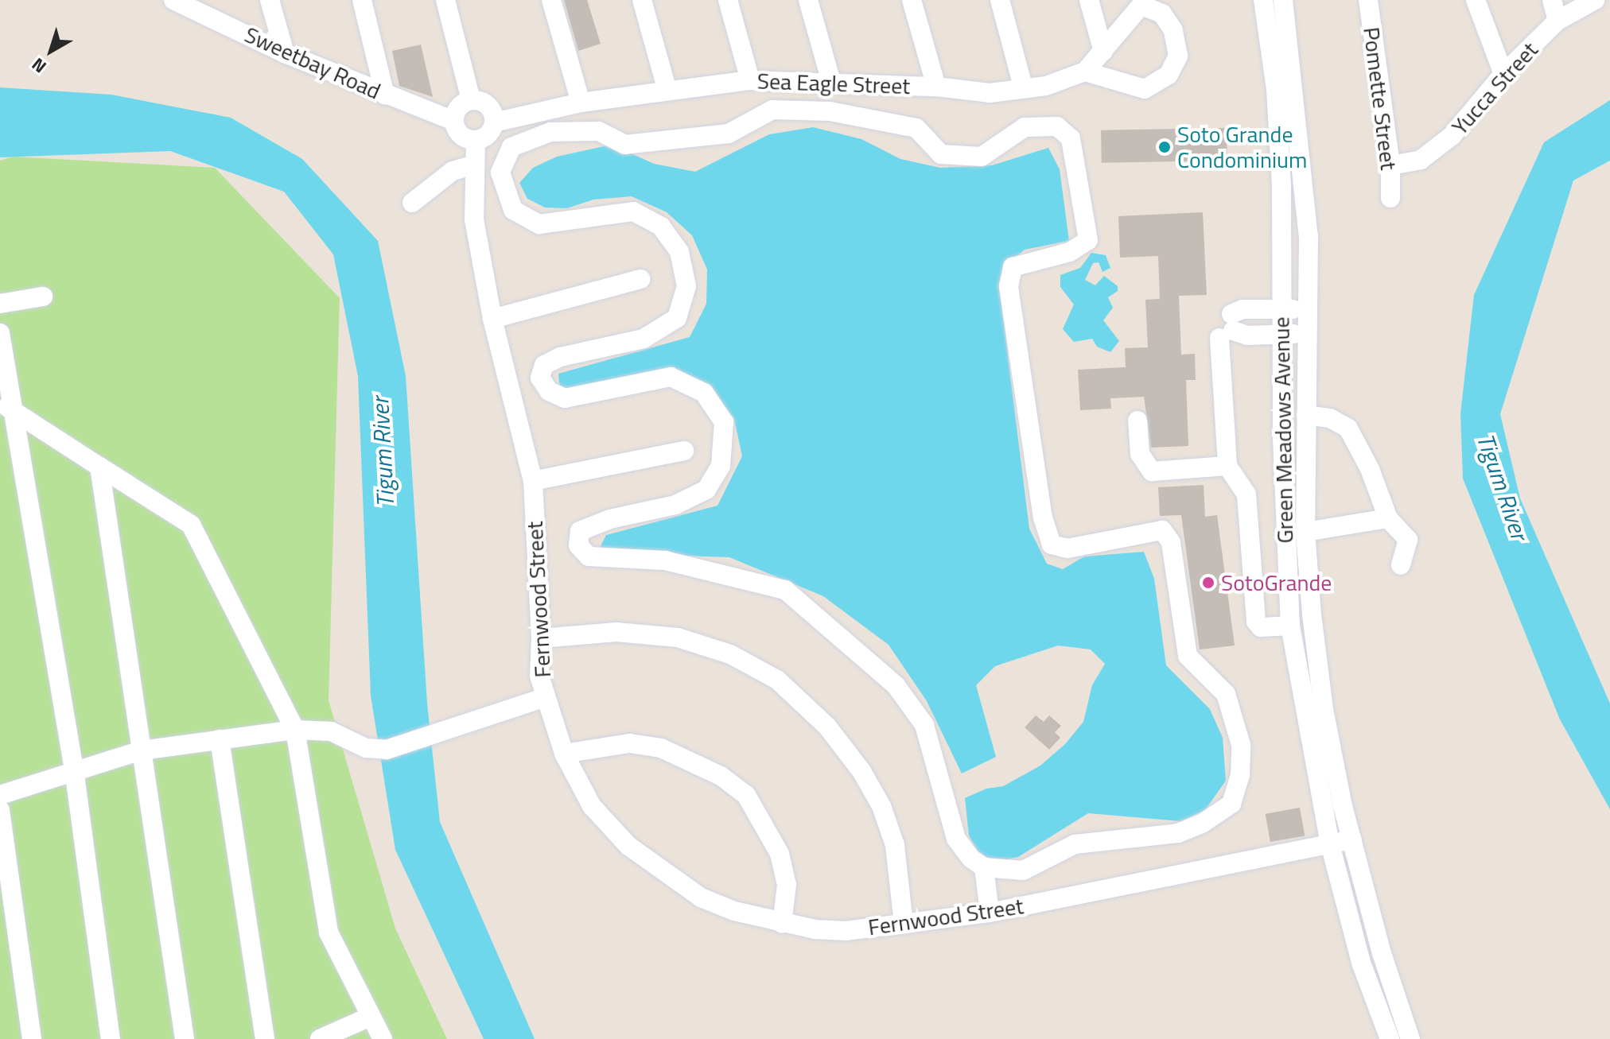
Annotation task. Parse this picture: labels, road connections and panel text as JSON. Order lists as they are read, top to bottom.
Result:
{
  "streets": {
    "street": [
      "Sweetbay Road",
      "Sea Eagle Street",
      "Yucca Street",
      "Pomette Street",
      "Green Meadows Avenue",
      "Fernwood Street"
    ]
  },
  "crossings": [
    ["Sweetbay Road", "Sea Eagle Street"],
    ["Sweetbay Road", "Fernwood Street"],
    ["Sea Eagle Street", "Fernwood Street"],
    ["Yucca Street", "Pomette Street"],
    ["Green Meadows Avenue", "Fernwood Street"]
  ],
  "water": ["Tigum River"],
  "places": ["Soto Grande Condominium", "SotoGrande"],
  "north": "bottom left"
}
